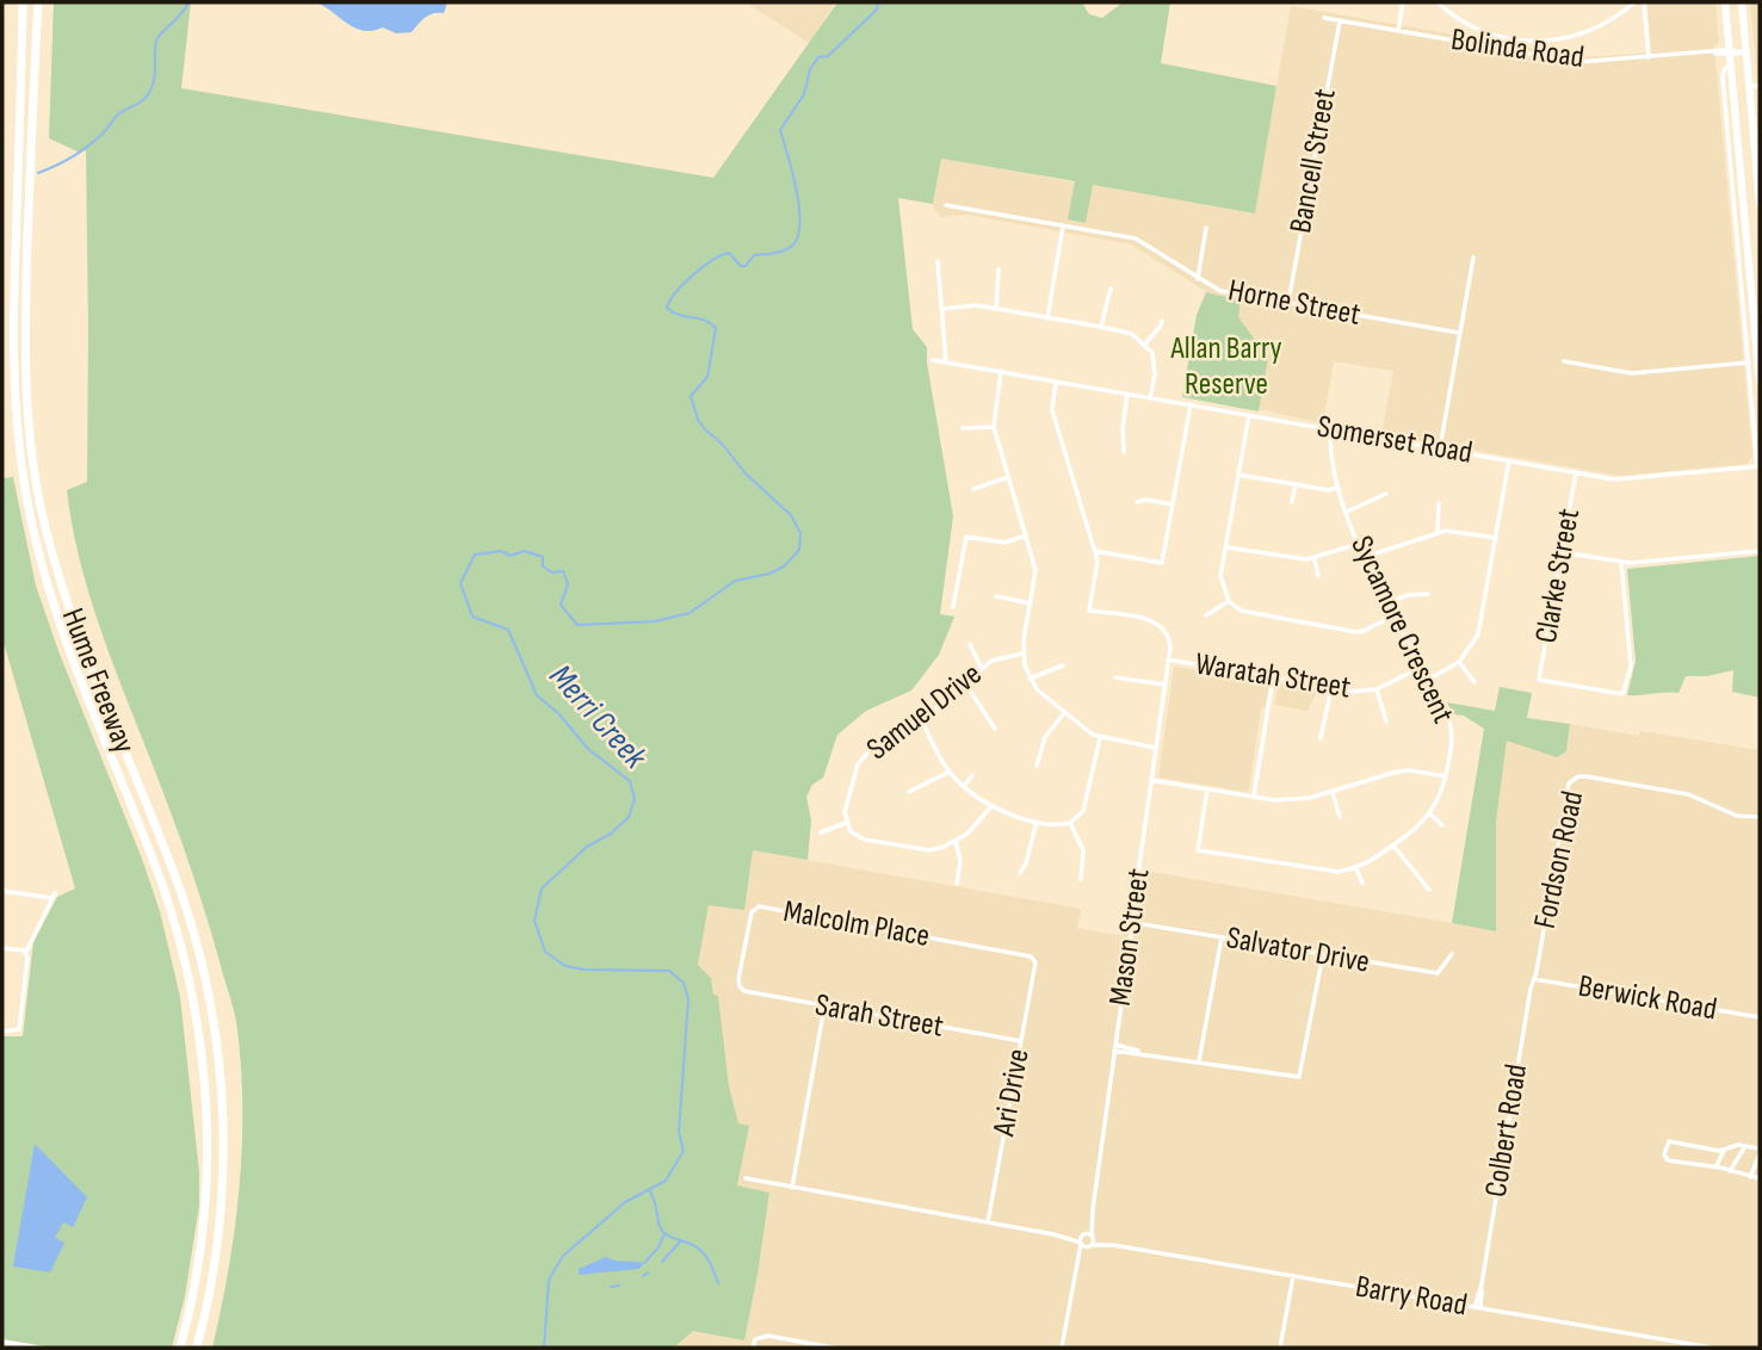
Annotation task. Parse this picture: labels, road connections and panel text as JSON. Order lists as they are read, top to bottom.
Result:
{
  "streets": {
    "highway": ["Hume Freeway"],
    "street": [
      "Bolinda Road",
      "Bancell Street",
      "Horne Street",
      "Somerset Road",
      "Clarke Street",
      "Sycamore Crescent",
      "Waratah Street",
      "Samuel Drive",
      "Fordson Road",
      "Malcolm Place",
      "Mason Street",
      "Salvator Drive",
      "Berwick Road",
      "Sarah Street",
      "Ari Drive",
      "Colbert Road",
      "Barry Road"
    ]
  },
  "crossings": [
    ["Bolinda Road", "Bancell Street"],
    ["Bancell Street", "Horne Street"],
    ["Somerset Road", "Clarke Street"],
    ["Somerset Road", "Sycamore Crescent"],
    ["Sycamore Crescent", "Waratah Street"],
    ["Waratah Street", "Mason Street"],
    ["Fordson Road", "Berwick Road"],
    ["Fordson Road", "Colbert Road"],
    ["Malcolm Place", "Sarah Street"],
    ["Malcolm Place", "Ari Drive"],
    ["Mason Street", "Salvator Drive"],
    ["Mason Street", "Barry Road"],
    ["Berwick Road", "Colbert Road"],
    ["Sarah Street", "Ari Drive"],
    ["Colbert Road", "Barry Road"]
  ],
  "water": ["Merri Creek"],
  "parks": ["Allan Barry Reserve"]
}
